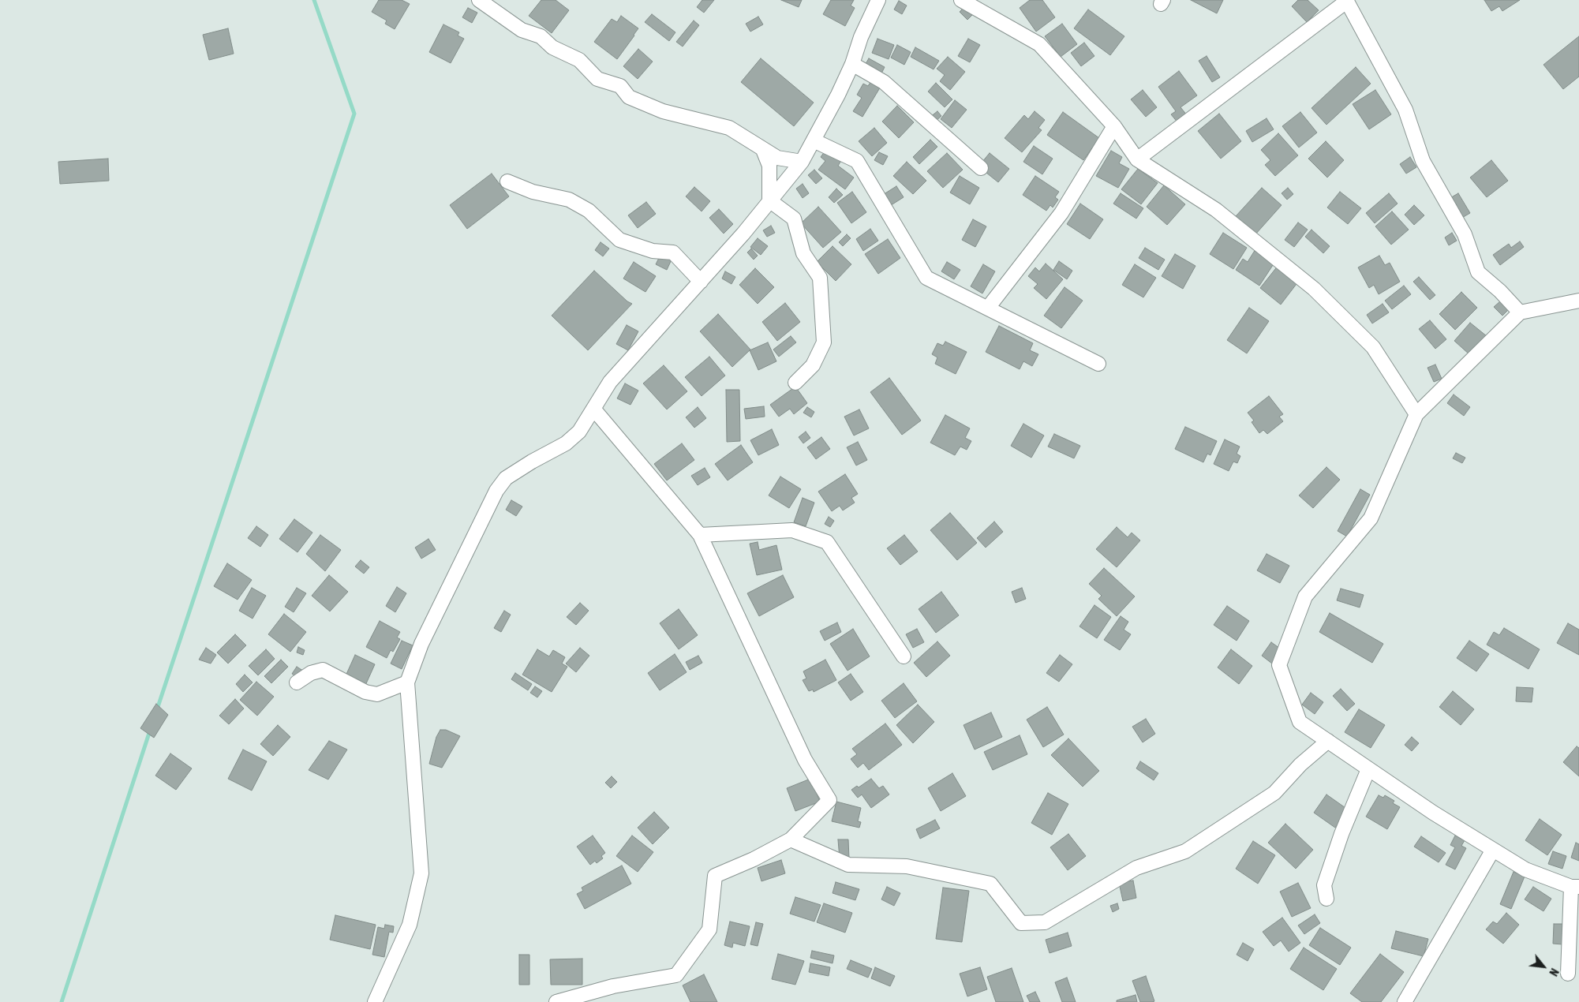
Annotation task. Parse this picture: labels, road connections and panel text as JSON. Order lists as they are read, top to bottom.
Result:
{
  "north": "bottom right"
}
